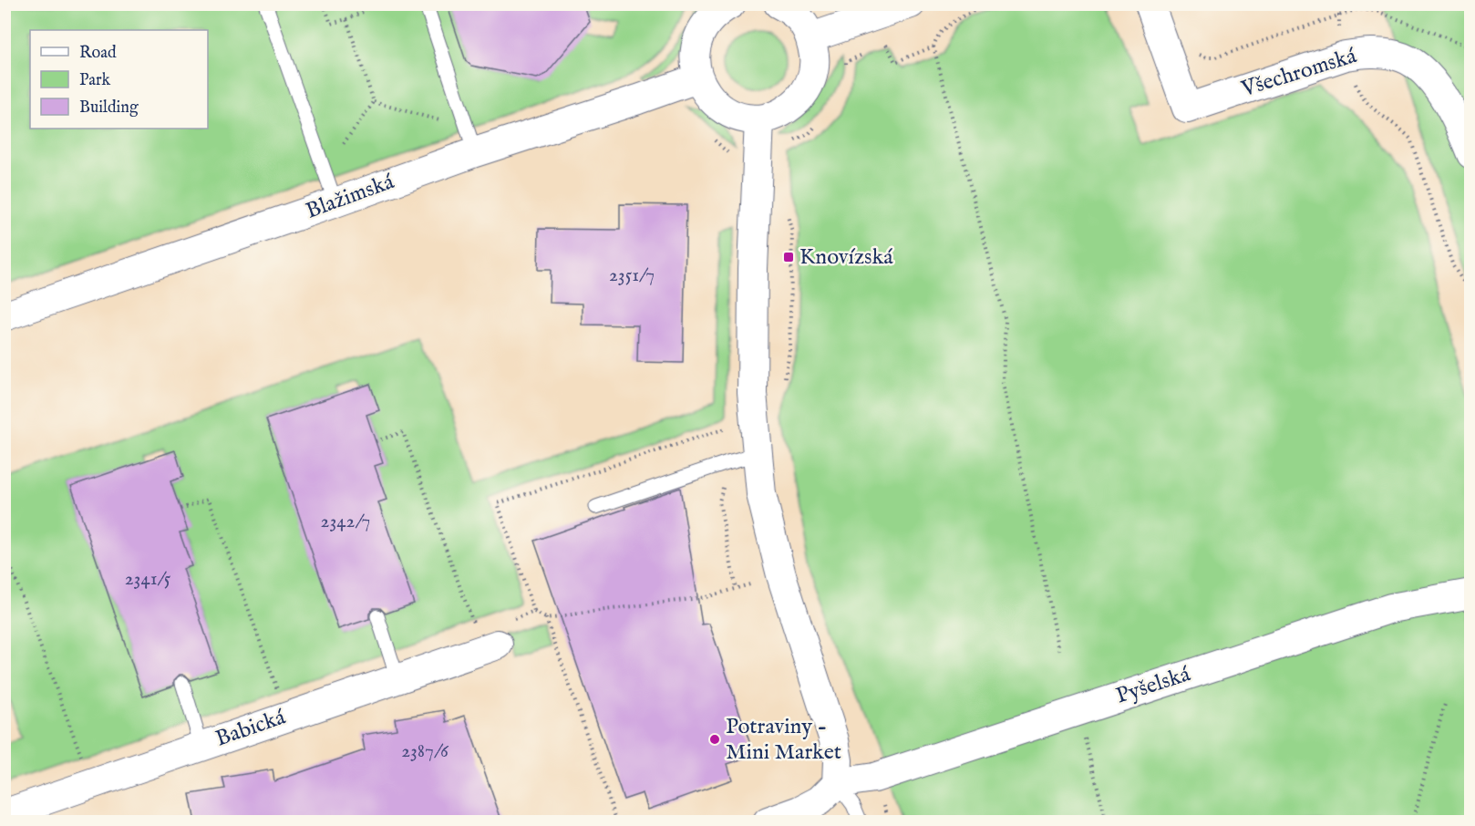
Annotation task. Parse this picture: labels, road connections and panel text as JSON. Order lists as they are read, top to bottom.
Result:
{
  "streets": {
    "street": [
      "Všechromská",
      "Blažimská",
      "Pyšelská",
      "Babická"
    ]
  },
  "places": {
    "transit": ["Knovízská"],
    "other": ["Potraviny - Mini Market"]
  },
  "house_numbers": [
    "2351/7",
    "2342/7",
    "2341/5",
    "2387/6"
  ],
  "legend": ["Road", "Park", "Building"]
}
